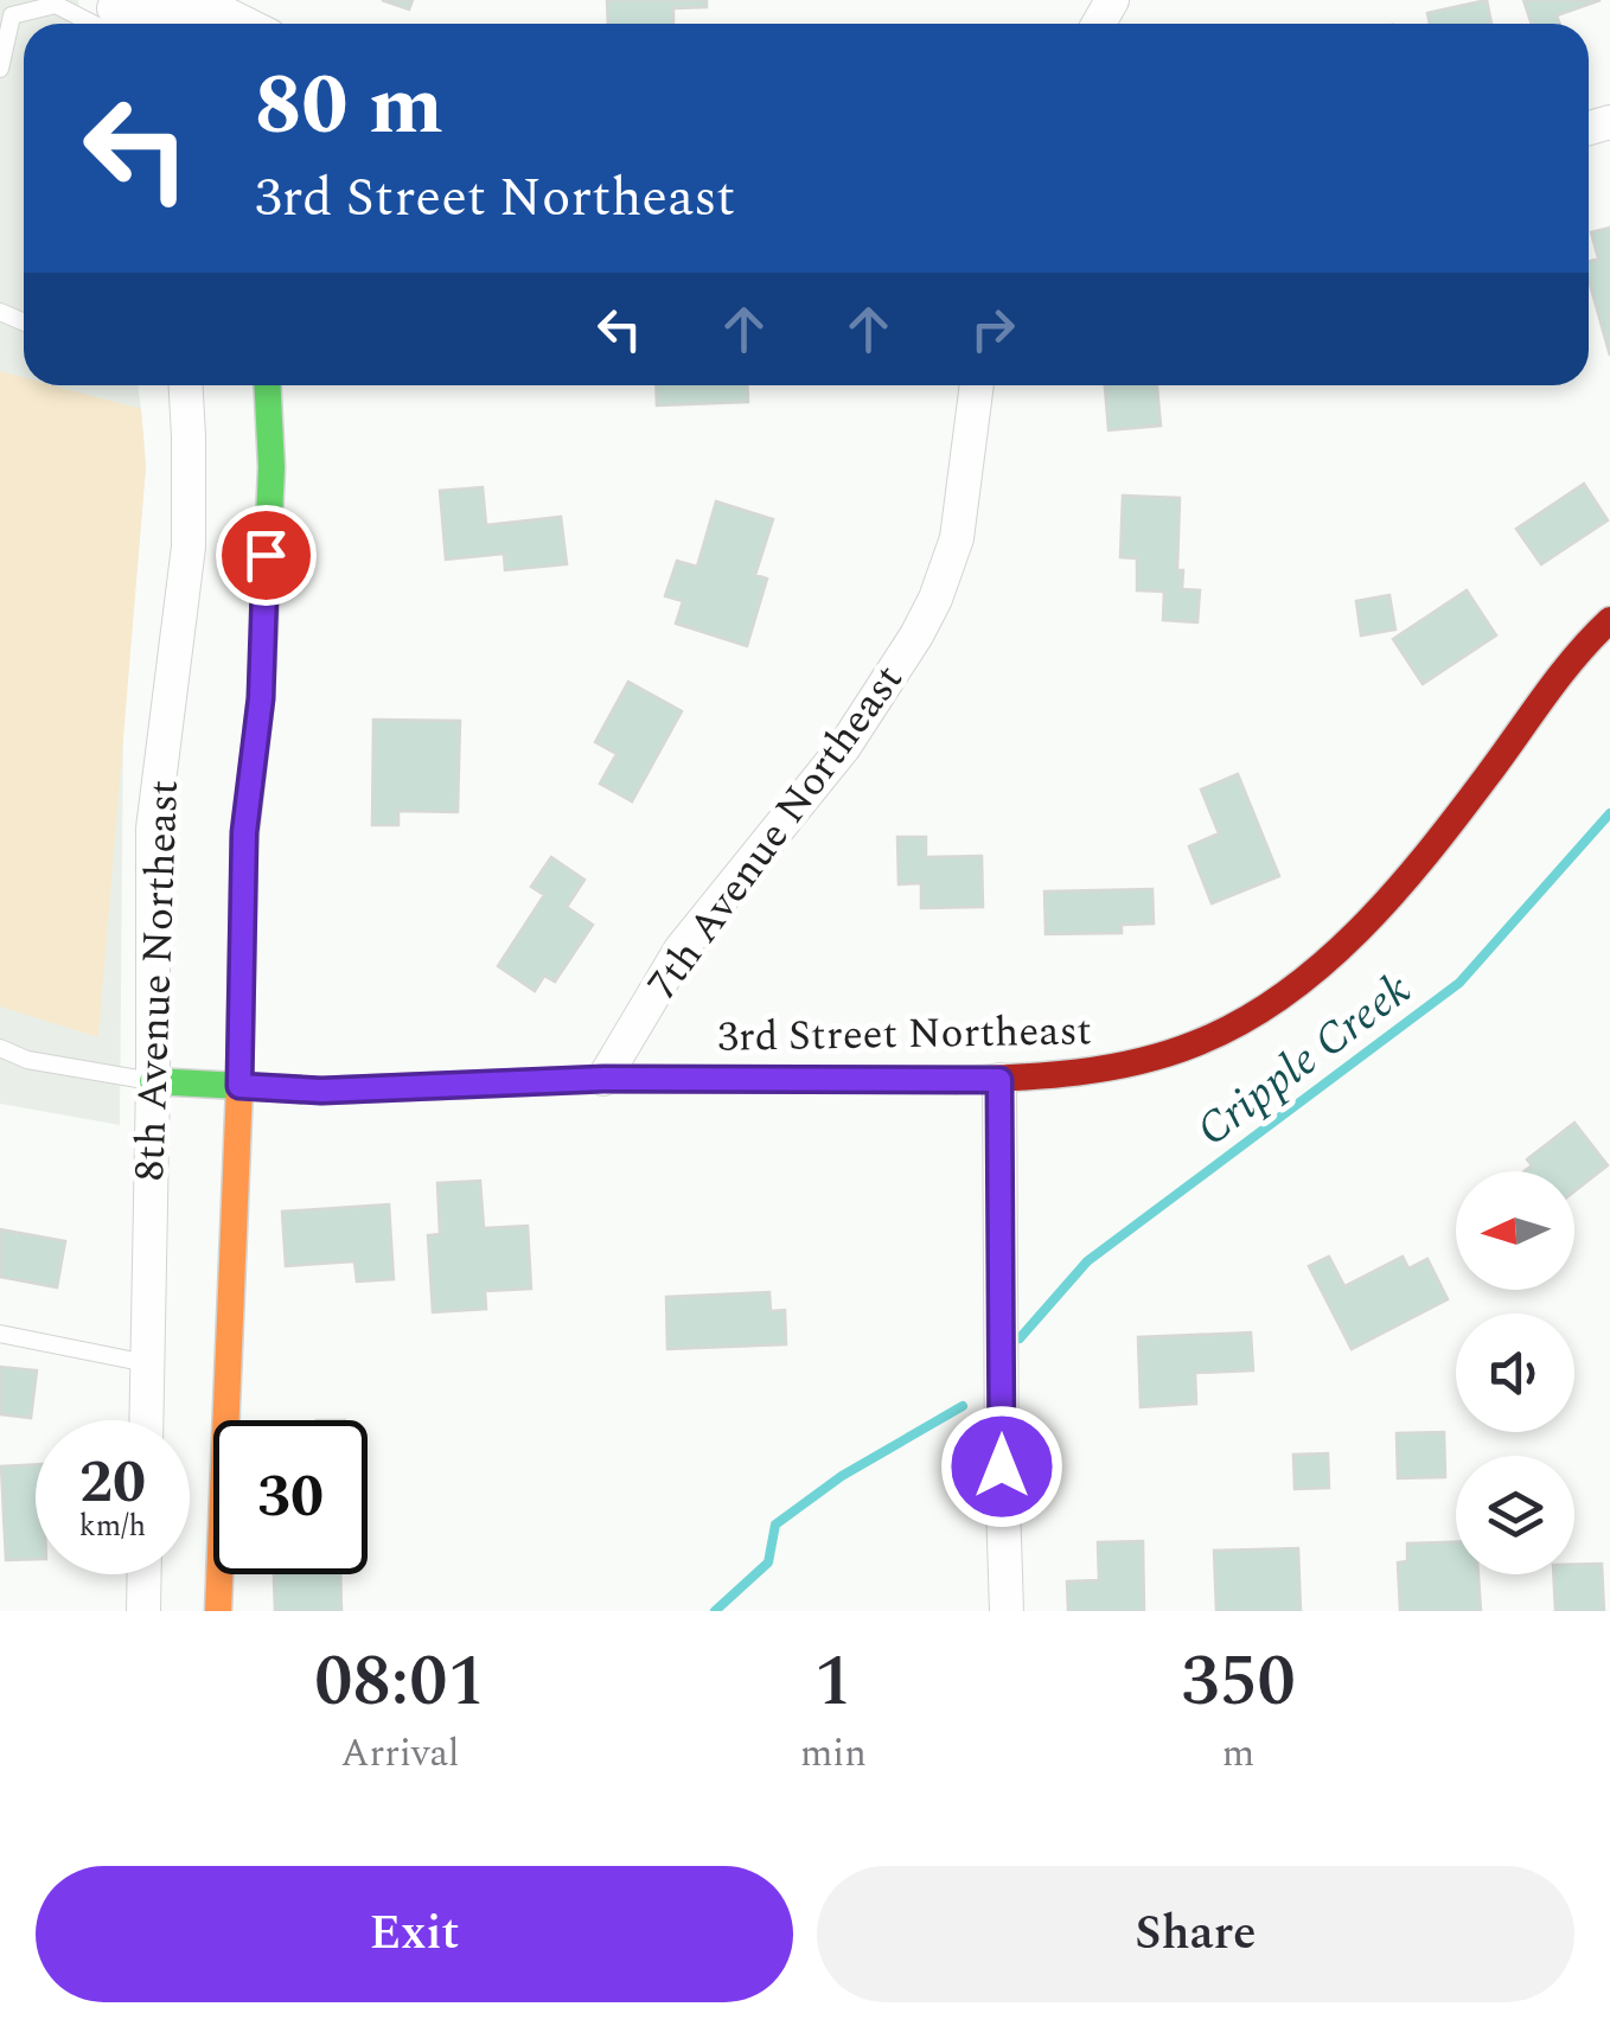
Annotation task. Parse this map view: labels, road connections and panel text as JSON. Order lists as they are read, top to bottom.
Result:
{
  "streets": {
    "street": ["7th Avenue Northeast", "8th Avenue Northeast", "3rd Street Northeast"]
  },
  "crossings": [
    ["7th Avenue Northeast", "3rd Street Northeast"],
    ["8th Avenue Northeast", "3rd Street Northeast"]
  ],
  "water": ["Cripple Creek"],
  "north": "left",
  "page": {
    "turn": ["80 m", "3rd Street Northeast"],
    "speed": "20 km/h",
    "limit": "30",
    "eta": [
      "08:01",
      "Arrival",
      "1",
      "min",
      "350",
      "m"
    ],
    "buttons": ["Exit", "Share"]
  }
}
